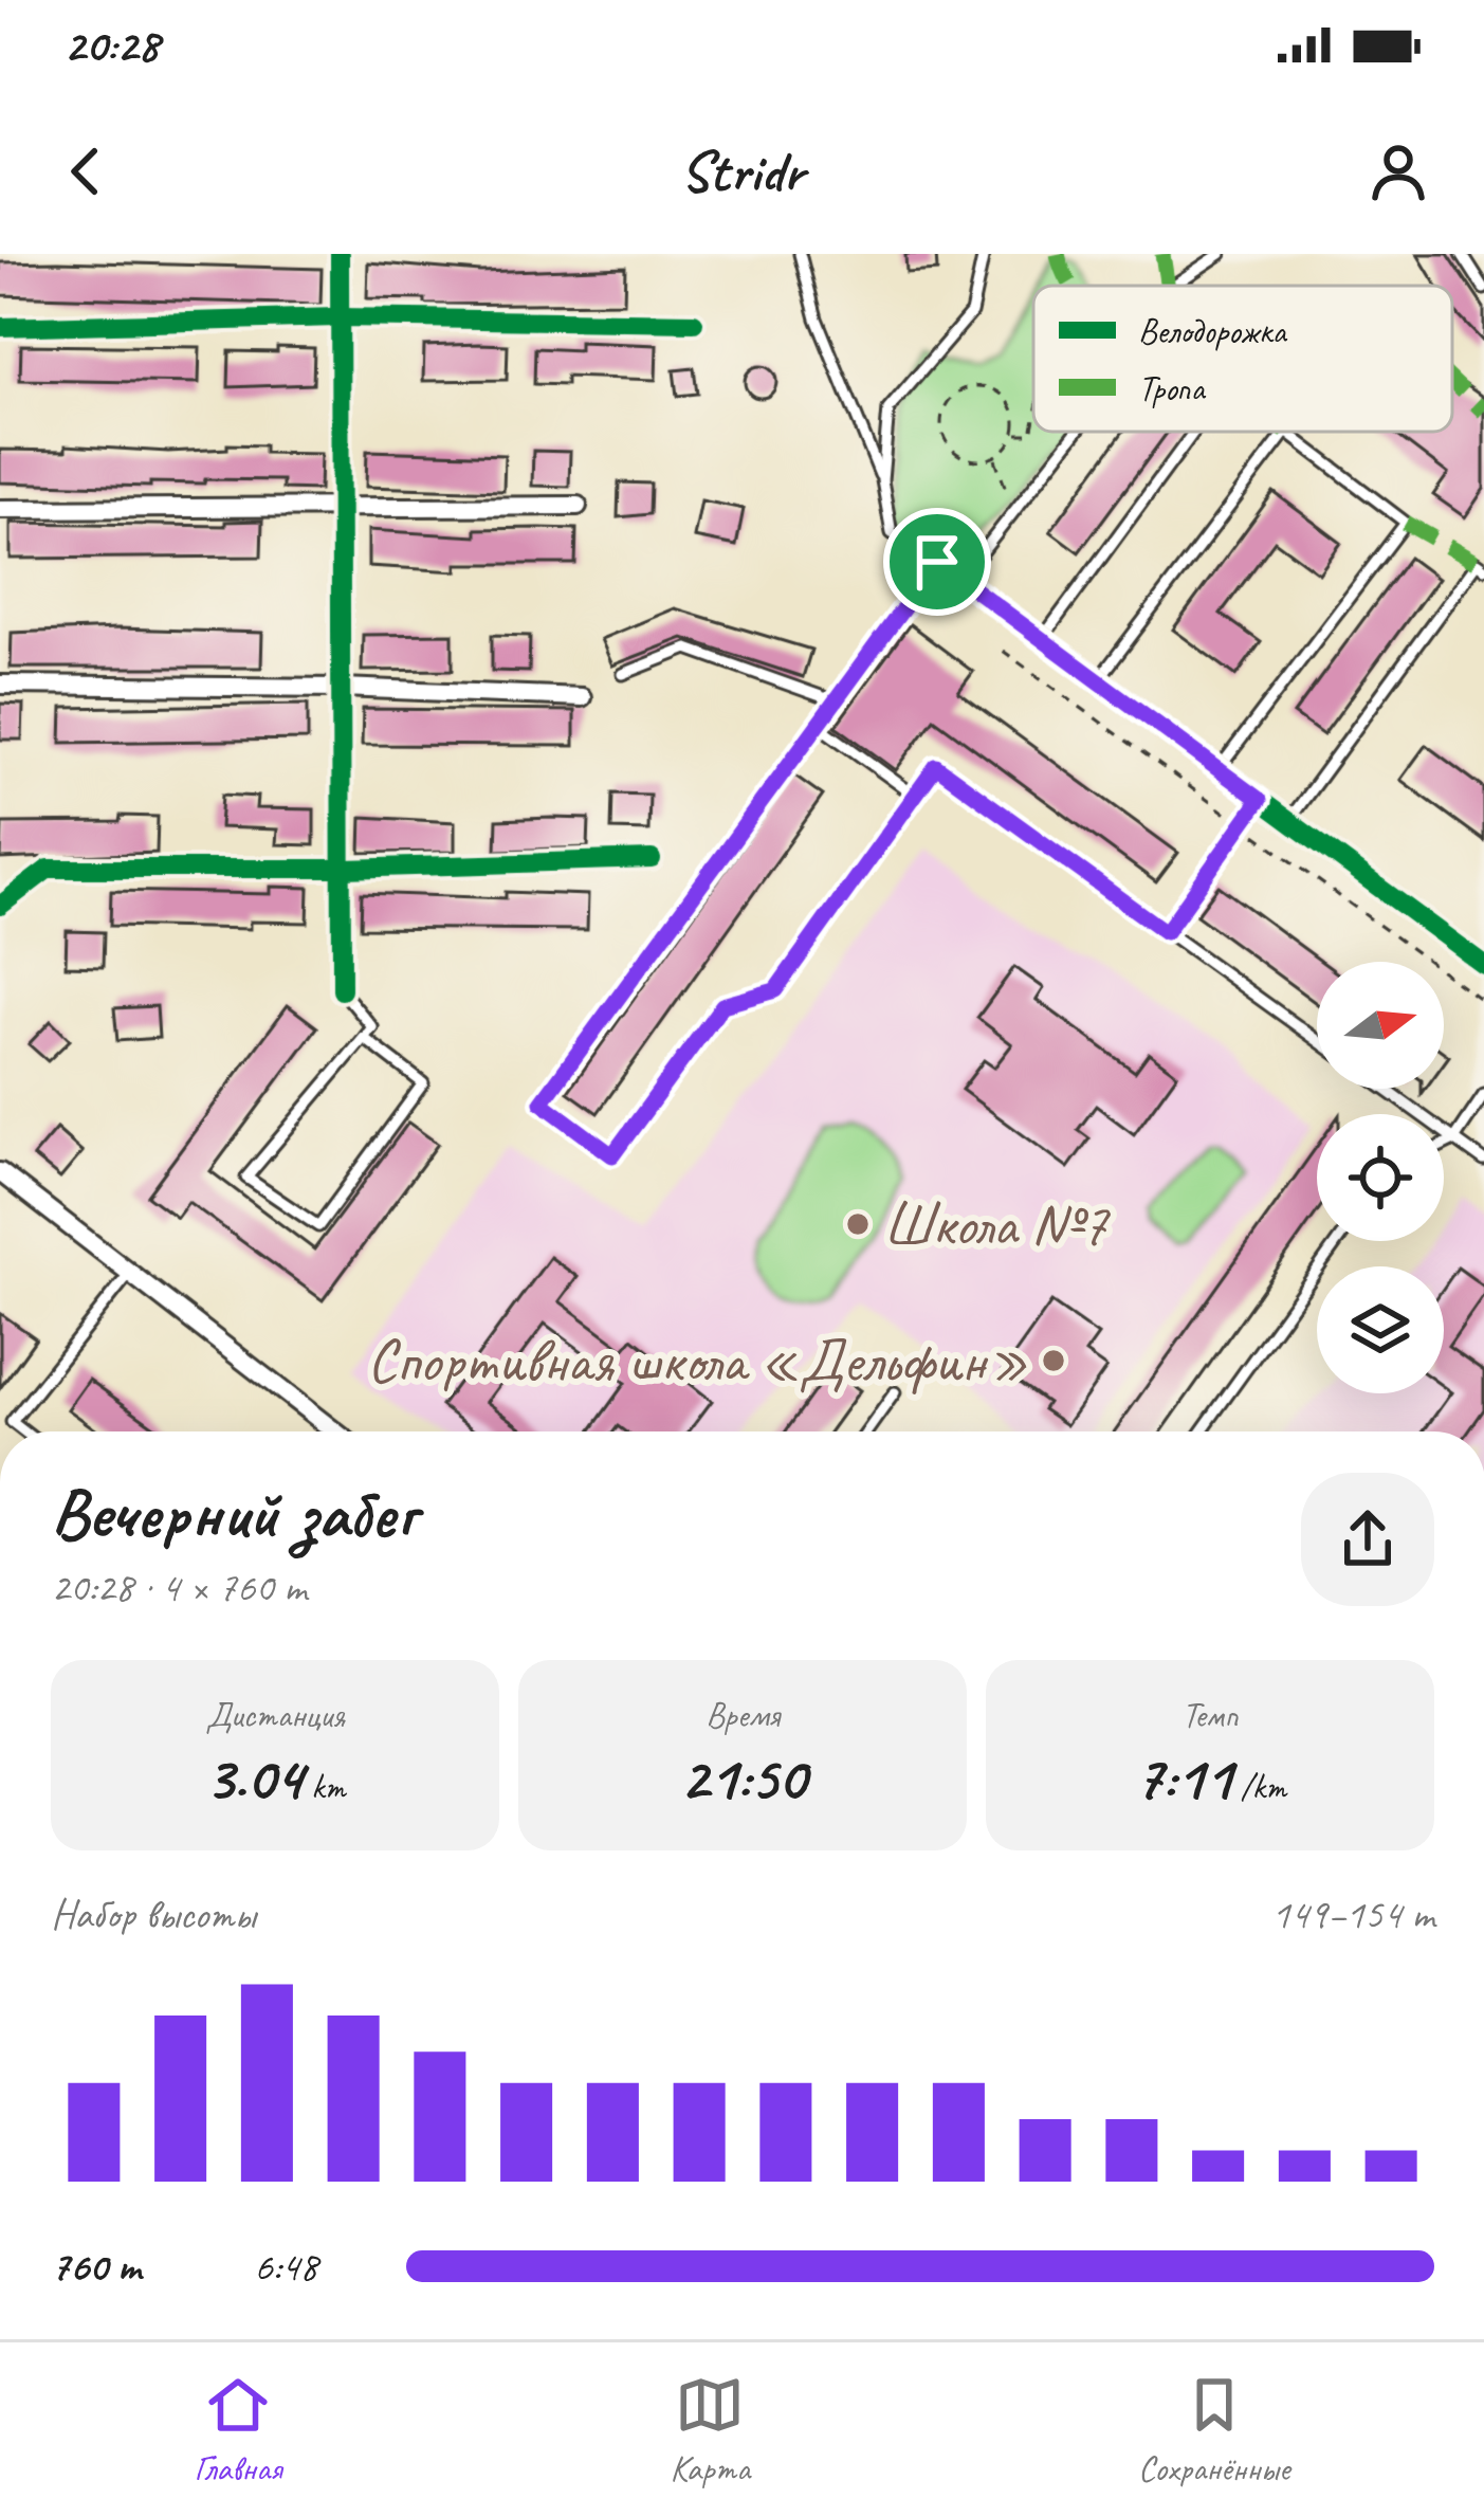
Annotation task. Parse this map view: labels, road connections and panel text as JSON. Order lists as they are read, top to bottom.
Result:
{
  "places": ["Школа №7", "Спортивная школа «Дельфин»"],
  "legend": ["Велодорожка", "Тропа"],
  "north": "right",
  "page": {
    "status": "20:28",
    "header": "Stridr",
    "heading": ["Вечерний забег", "20:28 · 4 × 760 m"],
    "stats": [
      ["Дистанция", "3.04 km"],
      ["Время", "21:50"],
      ["Темп", "7:11 /km"]
    ],
    "chart": ["Набор высоты", "149–154 m"],
    "list": [
      {
        "name": "760 m",
        "note": "6:48"
      }
    ],
    "tabs": ["Главная", "Карта", "Сохранённые"]
  }
}
